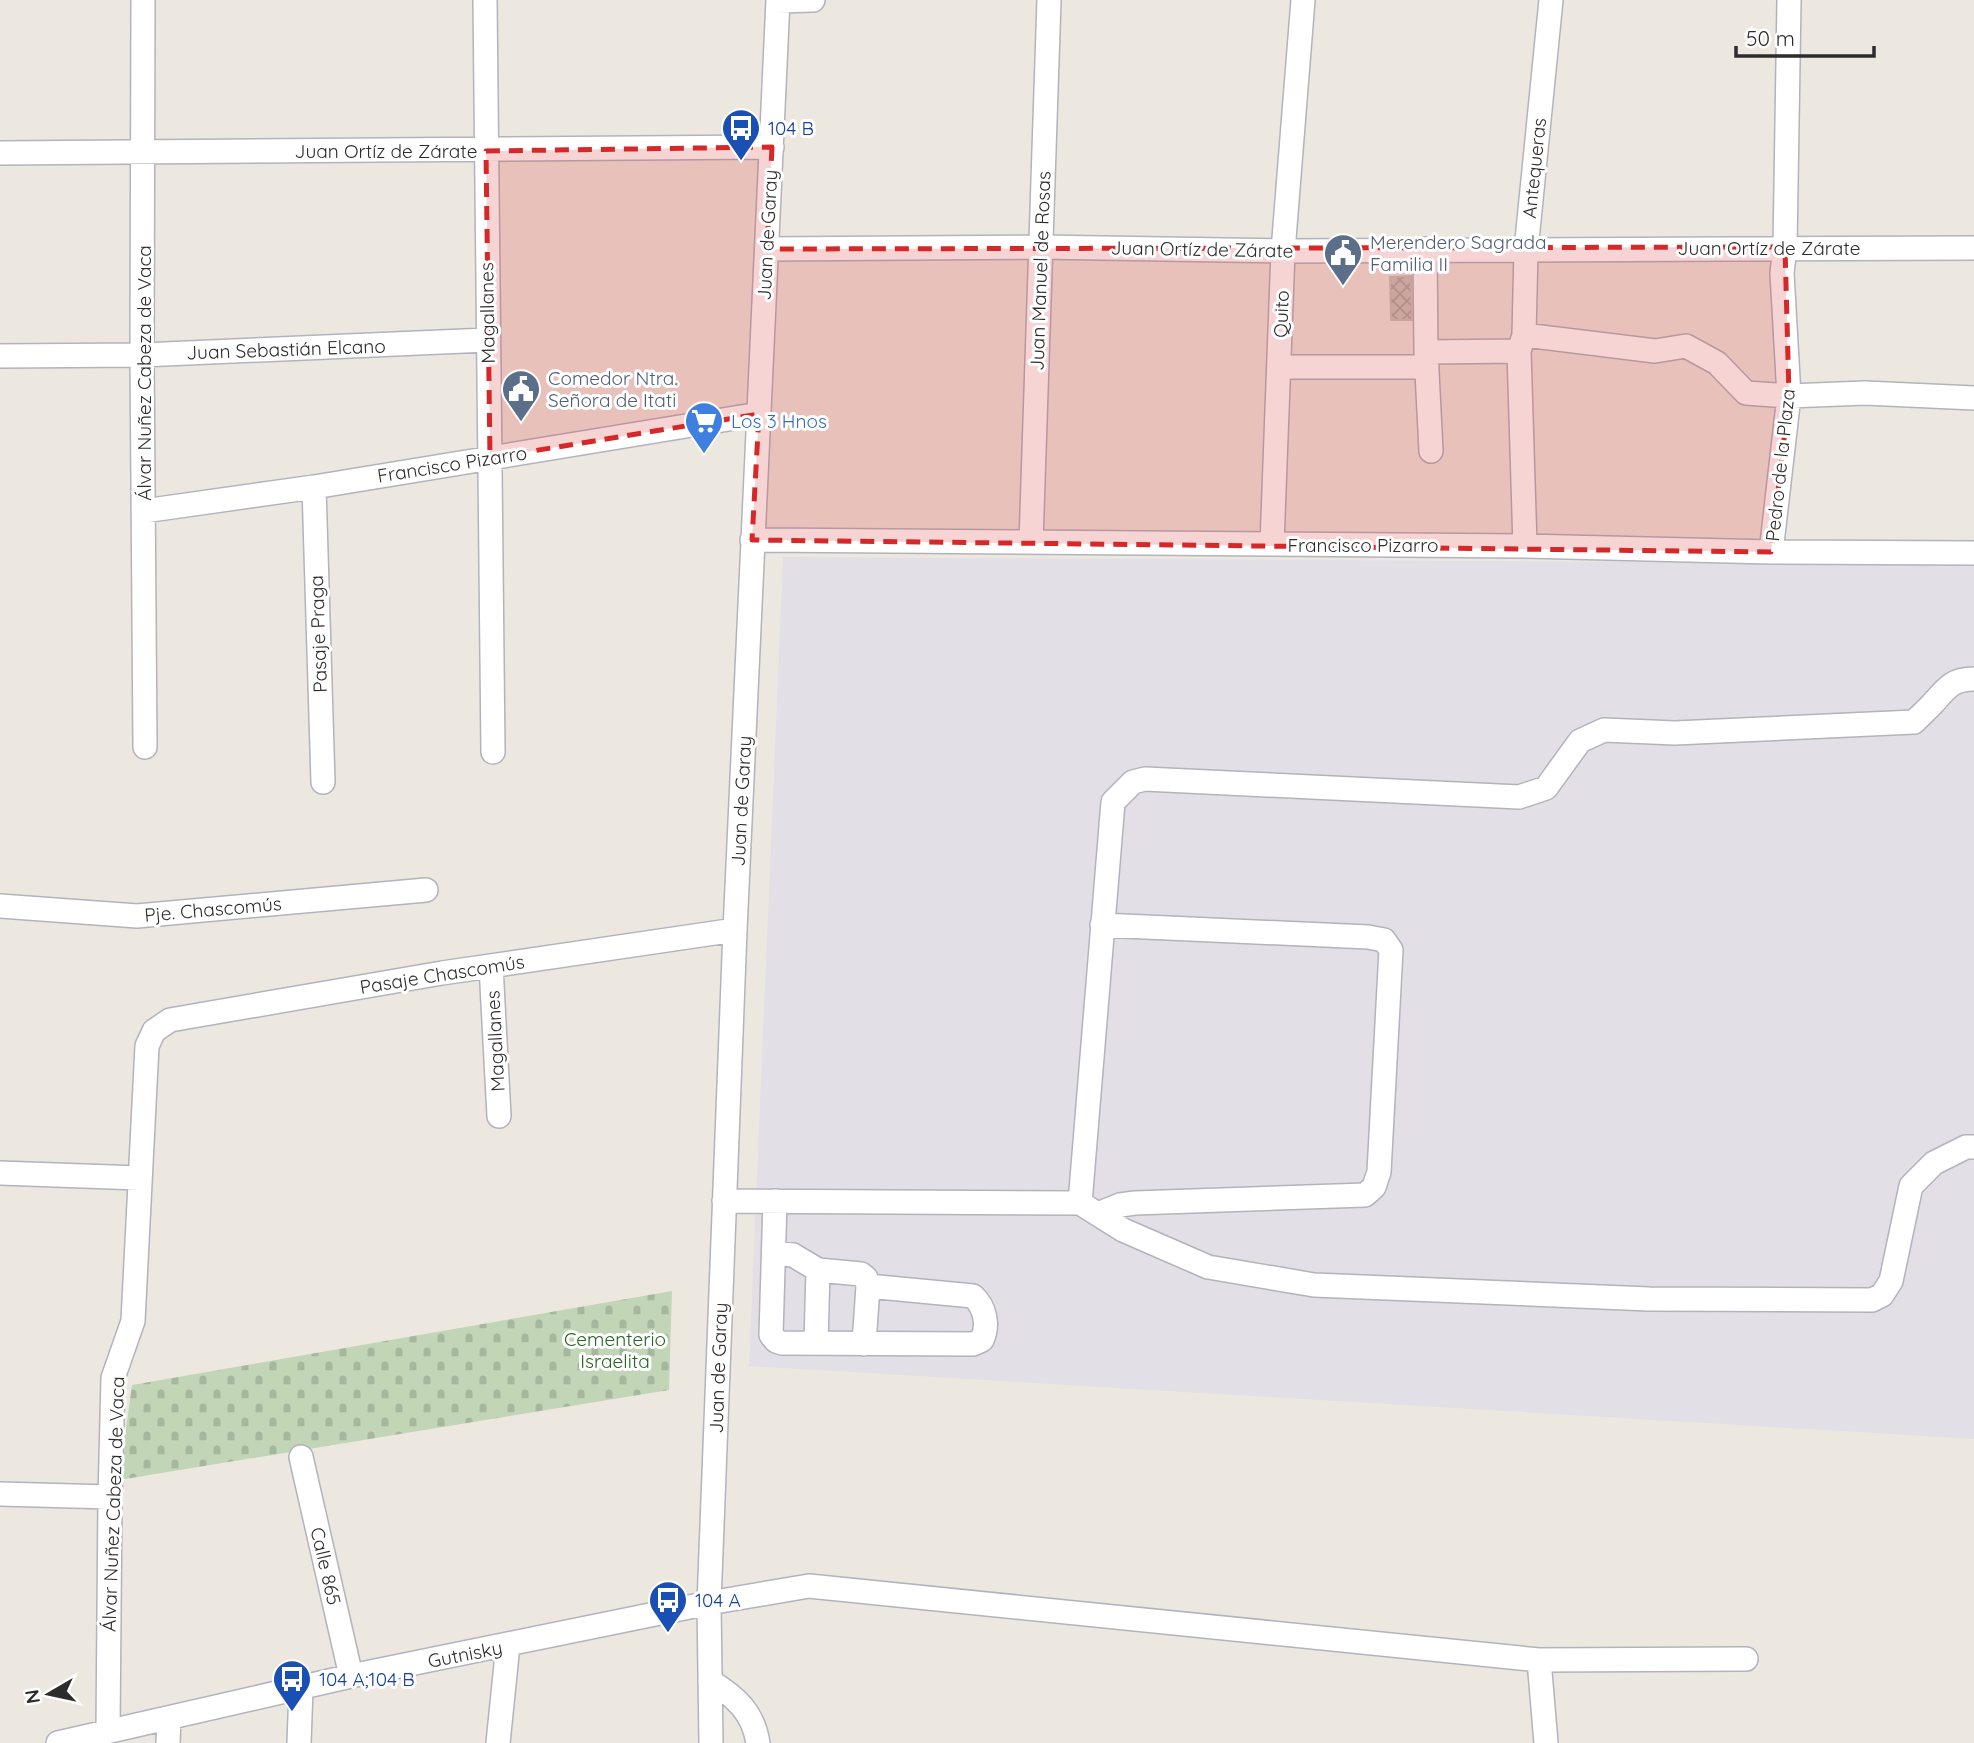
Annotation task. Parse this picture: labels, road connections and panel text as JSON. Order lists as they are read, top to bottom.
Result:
{
  "streets": {
    "street": [
      "Juan Ortíz de Zárate",
      "Antequeras",
      "Juan de Garay",
      "Juan Manuel de Rosas",
      "Magallanes",
      "Quito",
      "Juan Sebastián Elcano",
      "Álvar Nuñez Cabeza de Vaca",
      "Francisco Pizarro",
      "Pedro de la Plaza",
      "Pasaje Praga",
      "Pje. Chascomús",
      "Pasaje Chascomús",
      "Calle 865",
      "Gutnisky"
    ]
  },
  "crossings": [
    ["Juan Ortíz de Zárate", "Antequeras"],
    ["Juan Ortíz de Zárate", "Juan de Garay"],
    ["Juan Ortíz de Zárate", "Juan Manuel de Rosas"],
    ["Juan Ortíz de Zárate", "Magallanes"],
    ["Juan Ortíz de Zárate", "Quito"],
    ["Juan Ortíz de Zárate", "Álvar Nuñez Cabeza de Vaca"],
    ["Juan Ortíz de Zárate", "Pedro de la Plaza"],
    ["Antequeras", "Francisco Pizarro"],
    ["Juan de Garay", "Francisco Pizarro"],
    ["Juan de Garay", "Pasaje Chascomús"],
    ["Juan de Garay", "Gutnisky"],
    ["Juan Manuel de Rosas", "Francisco Pizarro"],
    ["Magallanes", "Juan Sebastián Elcano"],
    ["Magallanes", "Francisco Pizarro"],
    ["Magallanes", "Pasaje Chascomús"],
    ["Quito", "Francisco Pizarro"],
    ["Juan Sebastián Elcano", "Álvar Nuñez Cabeza de Vaca"],
    ["Álvar Nuñez Cabeza de Vaca", "Francisco Pizarro"],
    ["Álvar Nuñez Cabeza de Vaca", "Pasaje Chascomús"],
    ["Álvar Nuñez Cabeza de Vaca", "Gutnisky"],
    ["Francisco Pizarro", "Pedro de la Plaza"],
    ["Francisco Pizarro", "Pasaje Praga"],
    ["Calle 865", "Gutnisky"]
  ],
  "parks": ["Cementerio Israelita"],
  "places": {
    "bus stop": ["104 B", "104 A", "104 A;104 B"],
    "public building": ["Merendero Sagrada Familia II", "Comedor Ntra. Señora de Itati"],
    "supermarket": ["Los 3 Hnos"]
  },
  "scale_bar": "50 m",
  "north": "left"
}
